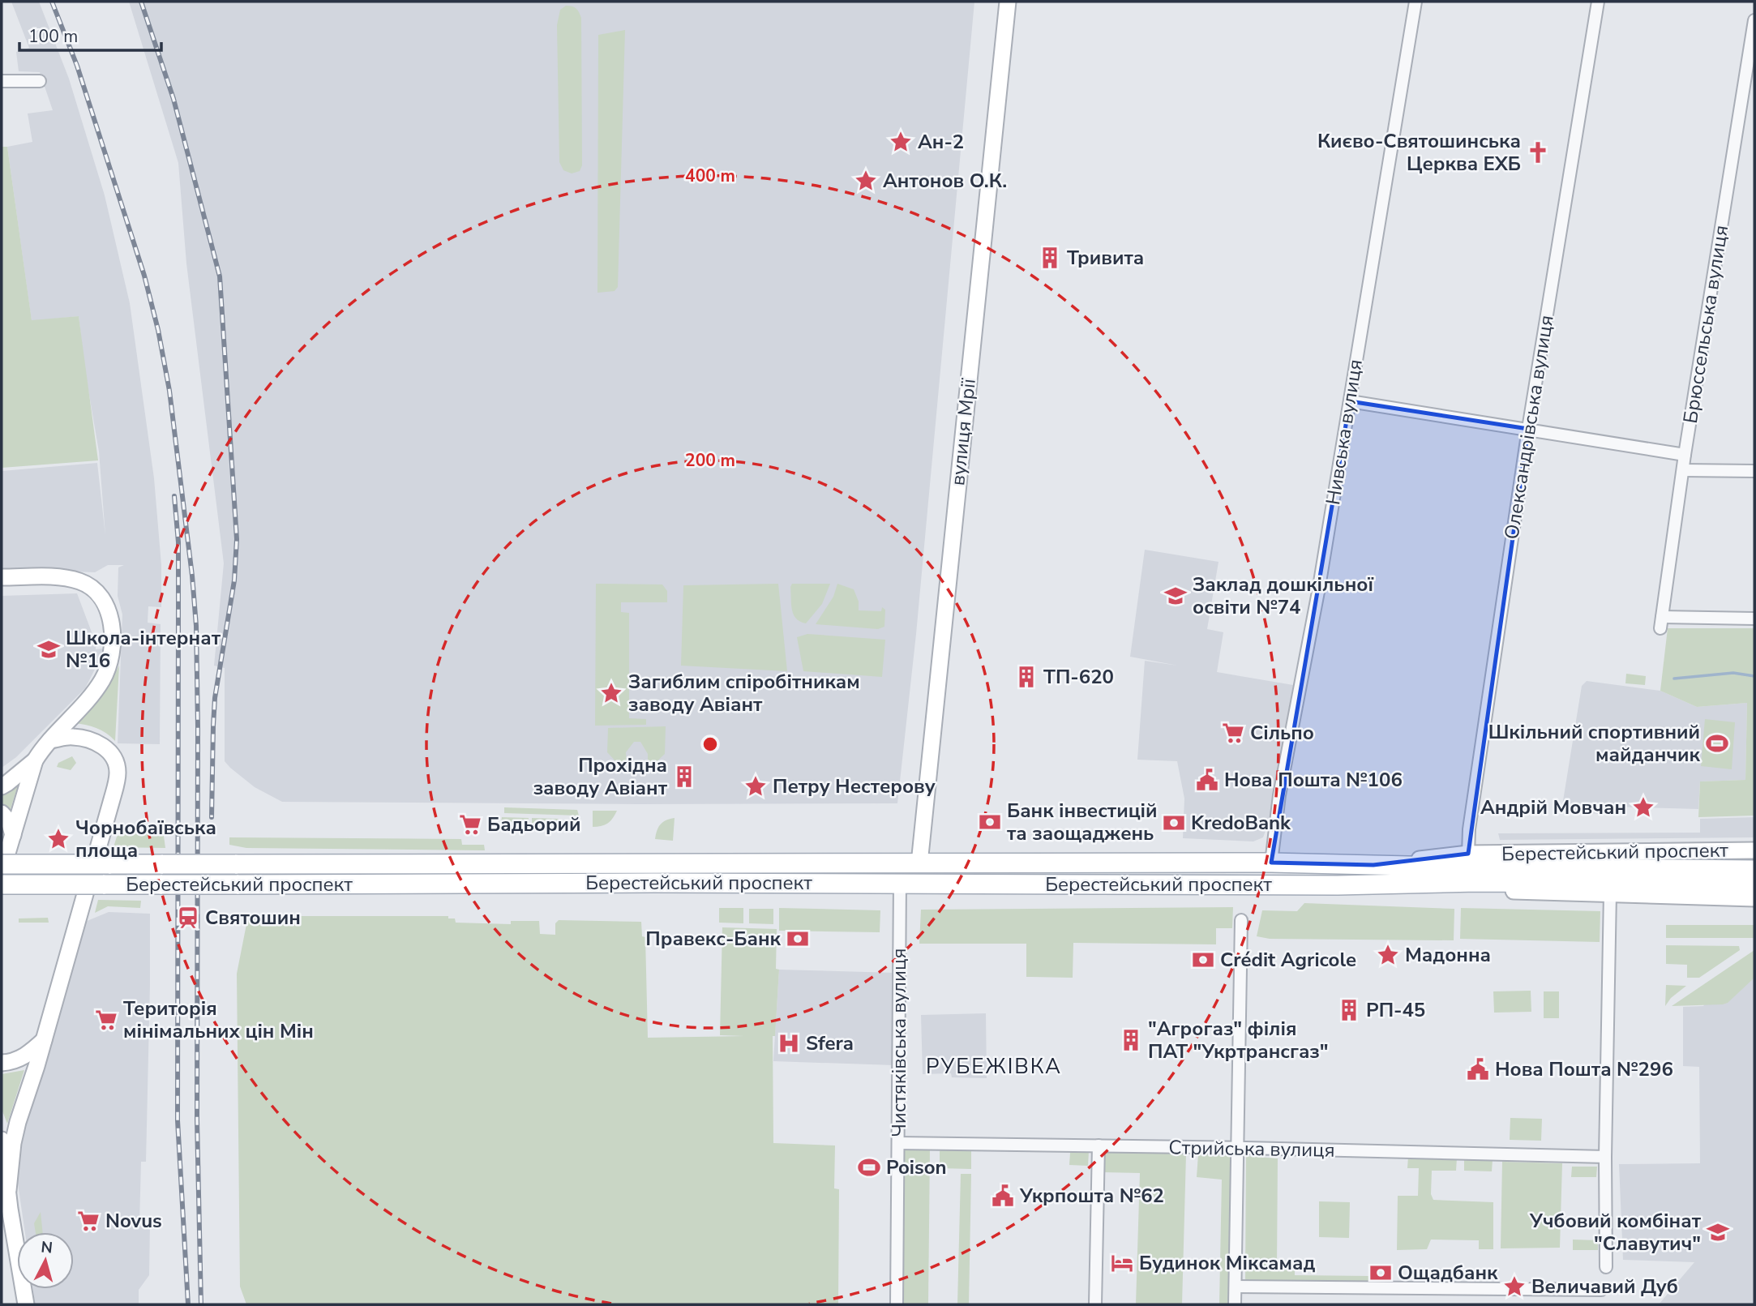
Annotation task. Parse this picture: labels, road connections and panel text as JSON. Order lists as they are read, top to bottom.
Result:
{
  "streets": {
    "main road": ["вулиця Мрії", "Берестейський проспект"],
    "street": [
      "Брюссельська вулиця",
      "Олександрівська вулиця",
      "Нивська вулиця",
      "Чистяківська вулиця",
      "Стрийська вулиця"
    ]
  },
  "crossings": [
    ["Олександрівська вулиця", "Берестейський проспект"],
    ["вулиця Мрії", "Берестейський проспект"],
    ["Нивська вулиця", "Берестейський проспект"],
    ["Берестейський проспект", "Чистяківська вулиця"],
    ["Чистяківська вулиця", "Стрийська вулиця"]
  ],
  "districts": ["РУБЕЖІВКА"],
  "places": {
    "place": [
      "Ан-2",
      "Антонов О.К.",
      "Загиблим спіробітникам заводу Авіант",
      "Петру Нестерову",
      "Андрій Мовчан",
      "Чорнобаївська площа",
      "Мадонна",
      "Величавий Дуб"
    ],
    "church": ["Києво-Святошинська Церква ЕХБ"],
    "building": [
      "Тривита",
      "ТП-620",
      "Прохідна заводу Авіант",
      "РП-45",
      "\"Агрогаз\" філія ПАТ \"Укртрансгаз\""
    ],
    "school or university": ["Заклад дошкільної освіти №74", "Школа-інтернат №16", "Учбовий комбінат \"Славутич\""],
    "supermarket": [
      "Сільпо",
      "Бадьорий",
      "Територія мінімальних цін Мін",
      "Novus"
    ],
    "sports": ["Шкільний спортивний майданчик", "Poison"],
    "public building": ["Нова Пошта №106", "Нова Пошта №296", "Укрпошта №62"],
    "bank": [
      "Банк інвестицій та заощаджень",
      "KredoBank",
      "Правекс-Банк",
      "Crédit Agricole",
      "Ощадбанк"
    ],
    "station": ["Святошин"],
    "hospital": ["Sfera"],
    "hotel": ["Будинок Міксамад"]
  },
  "scale_bar": "100 m",
  "north": "top",
  "rings": ["400 m", "200 m"]
}
